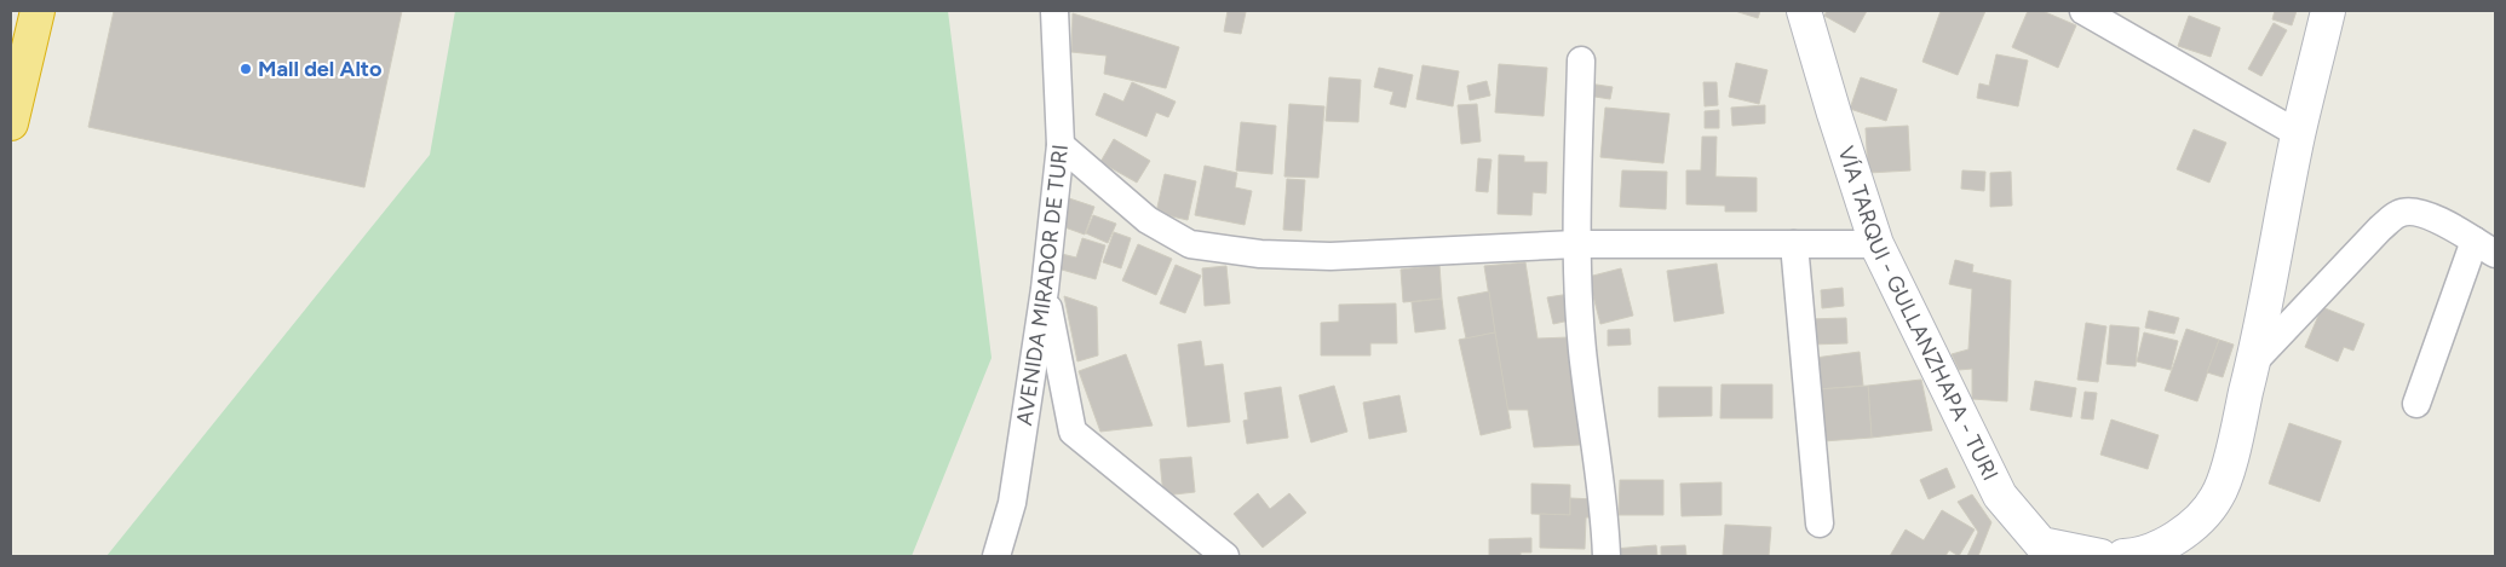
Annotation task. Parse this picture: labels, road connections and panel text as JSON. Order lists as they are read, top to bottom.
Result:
{
  "streets": {
    "main road": ["VÍA TARQUI - GULLANZHAPA - TURI"],
    "street": ["AVENIDA MIRADOR DE TURI"]
  },
  "places": ["Mall del Alto"]
}
